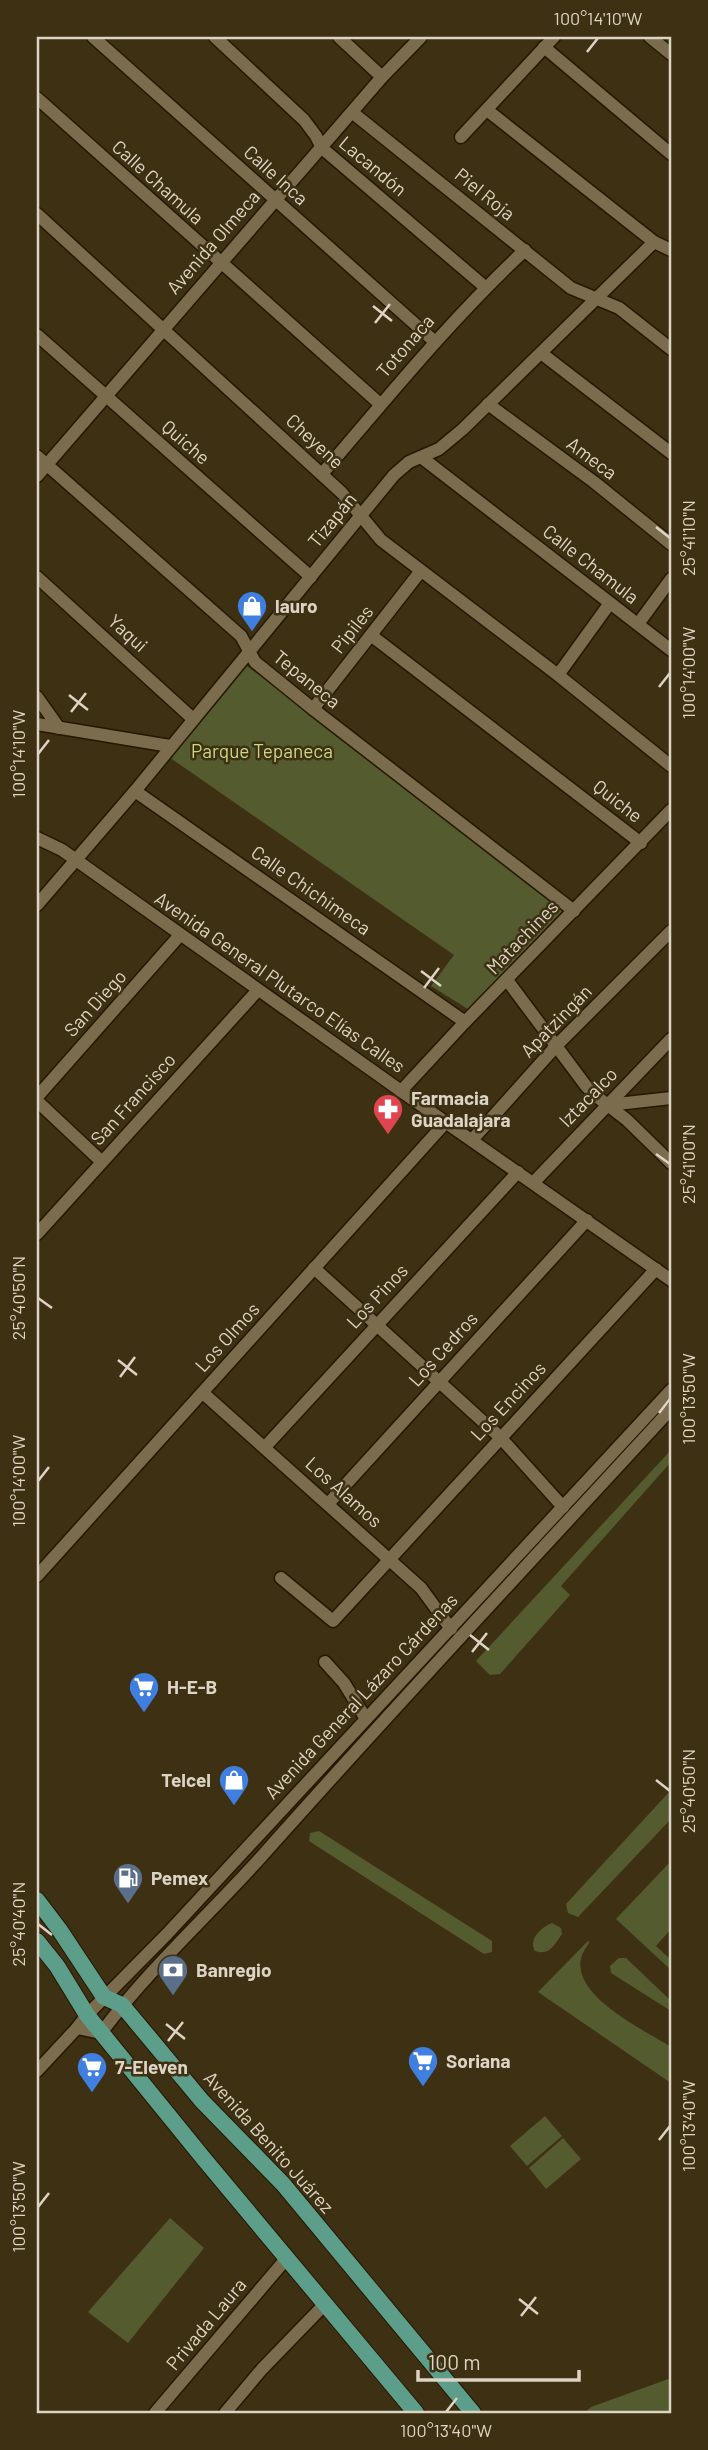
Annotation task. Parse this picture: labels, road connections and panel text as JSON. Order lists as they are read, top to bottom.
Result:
{
  "streets": {
    "main road": ["Avenida Benito Juárez"],
    "street": [
      "Lacandón",
      "Calle Inca",
      "Calle Chamula",
      "Piel Roja",
      "Avenida Olmeca",
      "Totonaca",
      "Cheyene",
      "Quiche",
      "Ameca",
      "Tizapán",
      "Pipiles",
      "Yaqui",
      "Tepaneca",
      "Calle Chichimeca",
      "Matachines",
      "Avenida General Plutarco Elías Calles",
      "San Diego",
      "Apatzingán",
      "Iztacalco",
      "San Francisco",
      "Los Pinos",
      "Los Olmos",
      "Los Cedros",
      "Los Encinos",
      "Los Alamos",
      "Avenida General Lázaro Cárdenas",
      "Privada Laura"
    ]
  },
  "crossings": [
    ["Lacandón", "Avenida Olmeca"],
    ["Lacandón", "Totonaca"],
    ["Calle Inca", "Avenida Olmeca"],
    ["Calle Inca", "Totonaca"],
    ["Calle Chamula", "Avenida Olmeca"],
    ["Calle Chamula", "Totonaca"],
    ["Calle Chamula", "Tizapán"],
    ["Piel Roja", "Avenida Olmeca"],
    ["Piel Roja", "Totonaca"],
    ["Piel Roja", "Tizapán"],
    ["Avenida Olmeca", "Cheyene"],
    ["Avenida Olmeca", "Quiche"],
    ["Avenida Olmeca", "Tepaneca"],
    ["Totonaca", "Cheyene"],
    ["Cheyene", "Tizapán"],
    ["Cheyene", "Pipiles"],
    ["Quiche", "Tizapán"],
    ["Quiche", "Pipiles"],
    ["Quiche", "Matachines"],
    ["Ameca", "Tizapán"],
    ["Tizapán", "Yaqui"],
    ["Tizapán", "Tepaneca"],
    ["Tizapán", "Calle Chichimeca"],
    ["Tizapán", "Avenida General Plutarco Elías Calles"],
    ["Pipiles", "Tepaneca"],
    ["Tepaneca", "Matachines"],
    ["Calle Chichimeca", "Matachines"],
    ["Matachines", "Avenida General Plutarco Elías Calles"],
    ["Avenida General Plutarco Elías Calles", "San Diego"],
    ["Avenida General Plutarco Elías Calles", "Apatzingán"],
    ["Avenida General Plutarco Elías Calles", "Iztacalco"],
    ["Avenida General Plutarco Elías Calles", "San Francisco"],
    ["Avenida General Plutarco Elías Calles", "Los Pinos"],
    ["Avenida General Plutarco Elías Calles", "Los Olmos"],
    ["Avenida General Plutarco Elías Calles", "Los Cedros"],
    ["Avenida General Plutarco Elías Calles", "Los Encinos"],
    ["Los Pinos", "Los Alamos"],
    ["Los Olmos", "Los Alamos"],
    ["Los Cedros", "Los Alamos"],
    ["Los Encinos", "Los Alamos"],
    ["Los Alamos", "Avenida General Lázaro Cárdenas"],
    ["Avenida General Lázaro Cárdenas", "Avenida Benito Juárez"]
  ],
  "parks": ["Parque Tepaneca"],
  "places": {
    "shop": ["lauro", "Telcel"],
    "pharmacy": ["Farmacia Guadalajara"],
    "supermarket": ["H-E-B", "Soriana", "7-Eleven"],
    "fuel station": ["Pemex"],
    "bank": ["Banregio"]
  },
  "scale_bar": "100 m",
  "coordinates": [
    "100°14'10\"W",
    "25°41'10\"N",
    "100°14'00\"W",
    "25°41'00\"N",
    "25°40'50\"N",
    "100°13'50\"W",
    "25°40'40\"N",
    "100°13'40\"W"
  ]
}
